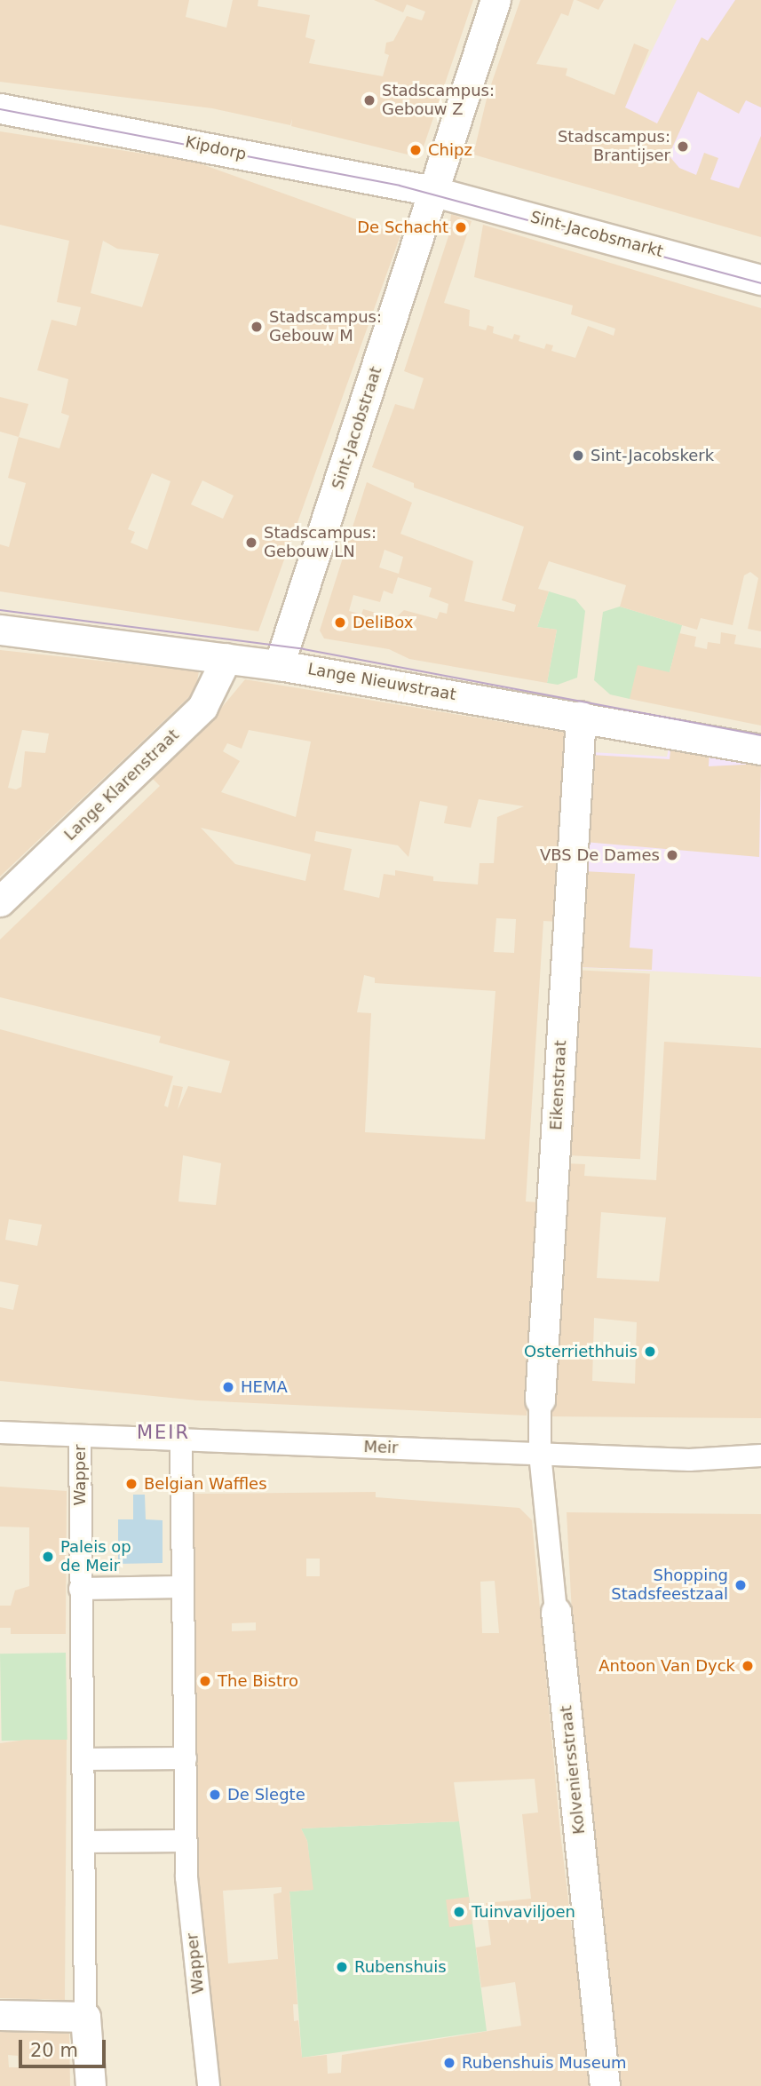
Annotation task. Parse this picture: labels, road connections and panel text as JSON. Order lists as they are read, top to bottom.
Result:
{
  "streets": {
    "street": [
      "Kipdorp",
      "Sint-Jacobsmarkt",
      "Sint-Jacobstraat",
      "Lange Nieuwstraat",
      "Lange Klarenstraat",
      "Eikenstraat",
      "Meir",
      "Wapper",
      "Kolveniersstraat"
    ]
  },
  "crossings": [
    ["Kipdorp", "Sint-Jacobsmarkt"],
    ["Kipdorp", "Sint-Jacobstraat"],
    ["Sint-Jacobsmarkt", "Sint-Jacobstraat"],
    ["Sint-Jacobstraat", "Lange Nieuwstraat"],
    ["Lange Nieuwstraat", "Lange Klarenstraat"],
    ["Lange Nieuwstraat", "Eikenstraat"],
    ["Eikenstraat", "Meir"],
    ["Eikenstraat", "Kolveniersstraat"],
    ["Meir", "Wapper"],
    ["Meir", "Kolveniersstraat"]
  ],
  "districts": ["MEIR"],
  "places": [
    "Stadscampus: Gebouw Z",
    "Stadscampus: Brantijser",
    "Chipz",
    "De Schacht",
    "Stadscampus: Gebouw M",
    "Sint-Jacobskerk",
    "Stadscampus: Gebouw LN",
    "DeliBox",
    "VBS De Dames",
    "Osterriethhuis",
    "HEMA",
    "Belgian Waffles",
    "Paleis op de Meir",
    "Shopping Stadsfeestzaal",
    "Antoon Van Dyck",
    "The Bistro",
    "De Slegte",
    "Tuinvaviljoen",
    "Rubenshuis",
    "Rubenshuis Museum"
  ],
  "scale_bar": "20 m"
}
